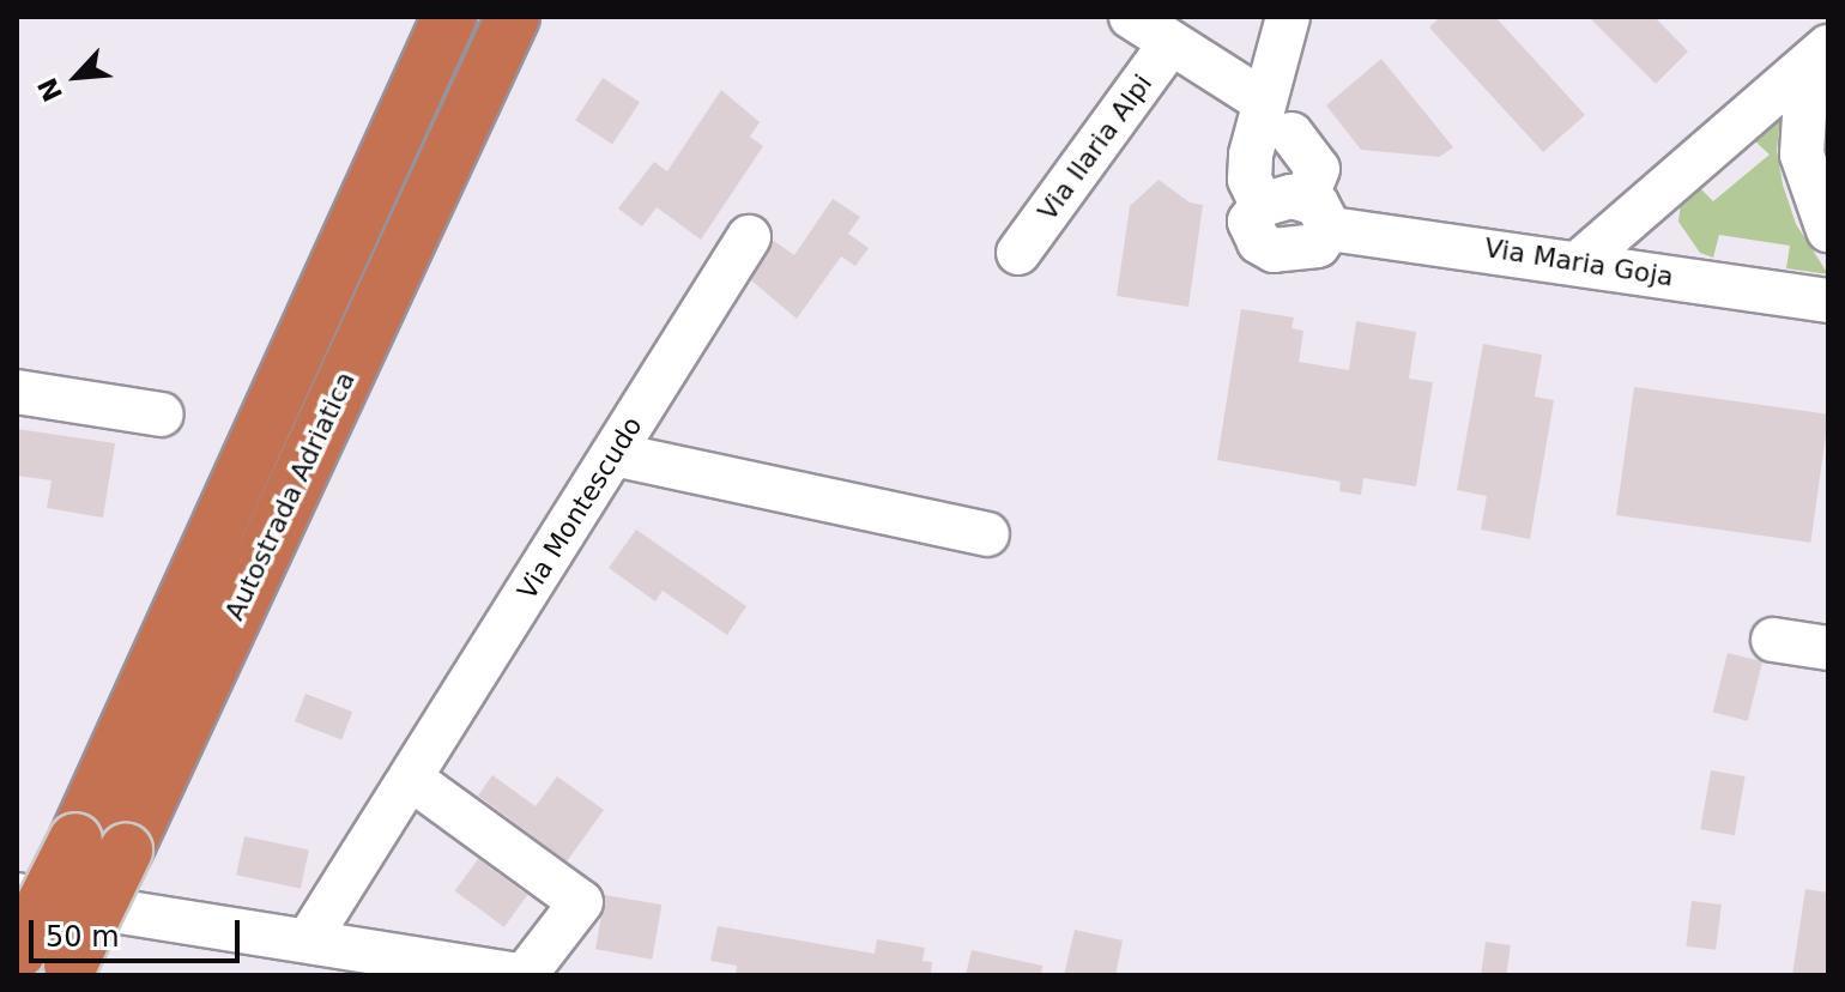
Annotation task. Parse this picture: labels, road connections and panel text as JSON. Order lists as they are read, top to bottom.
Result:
{
  "streets": {
    "highway": ["Autostrada Adriatica"],
    "street": ["Via Ilaria Alpi", "Via Maria Goja", "Via Montescudo"]
  },
  "scale_bar": "50 m",
  "north": "bottom left"
}
